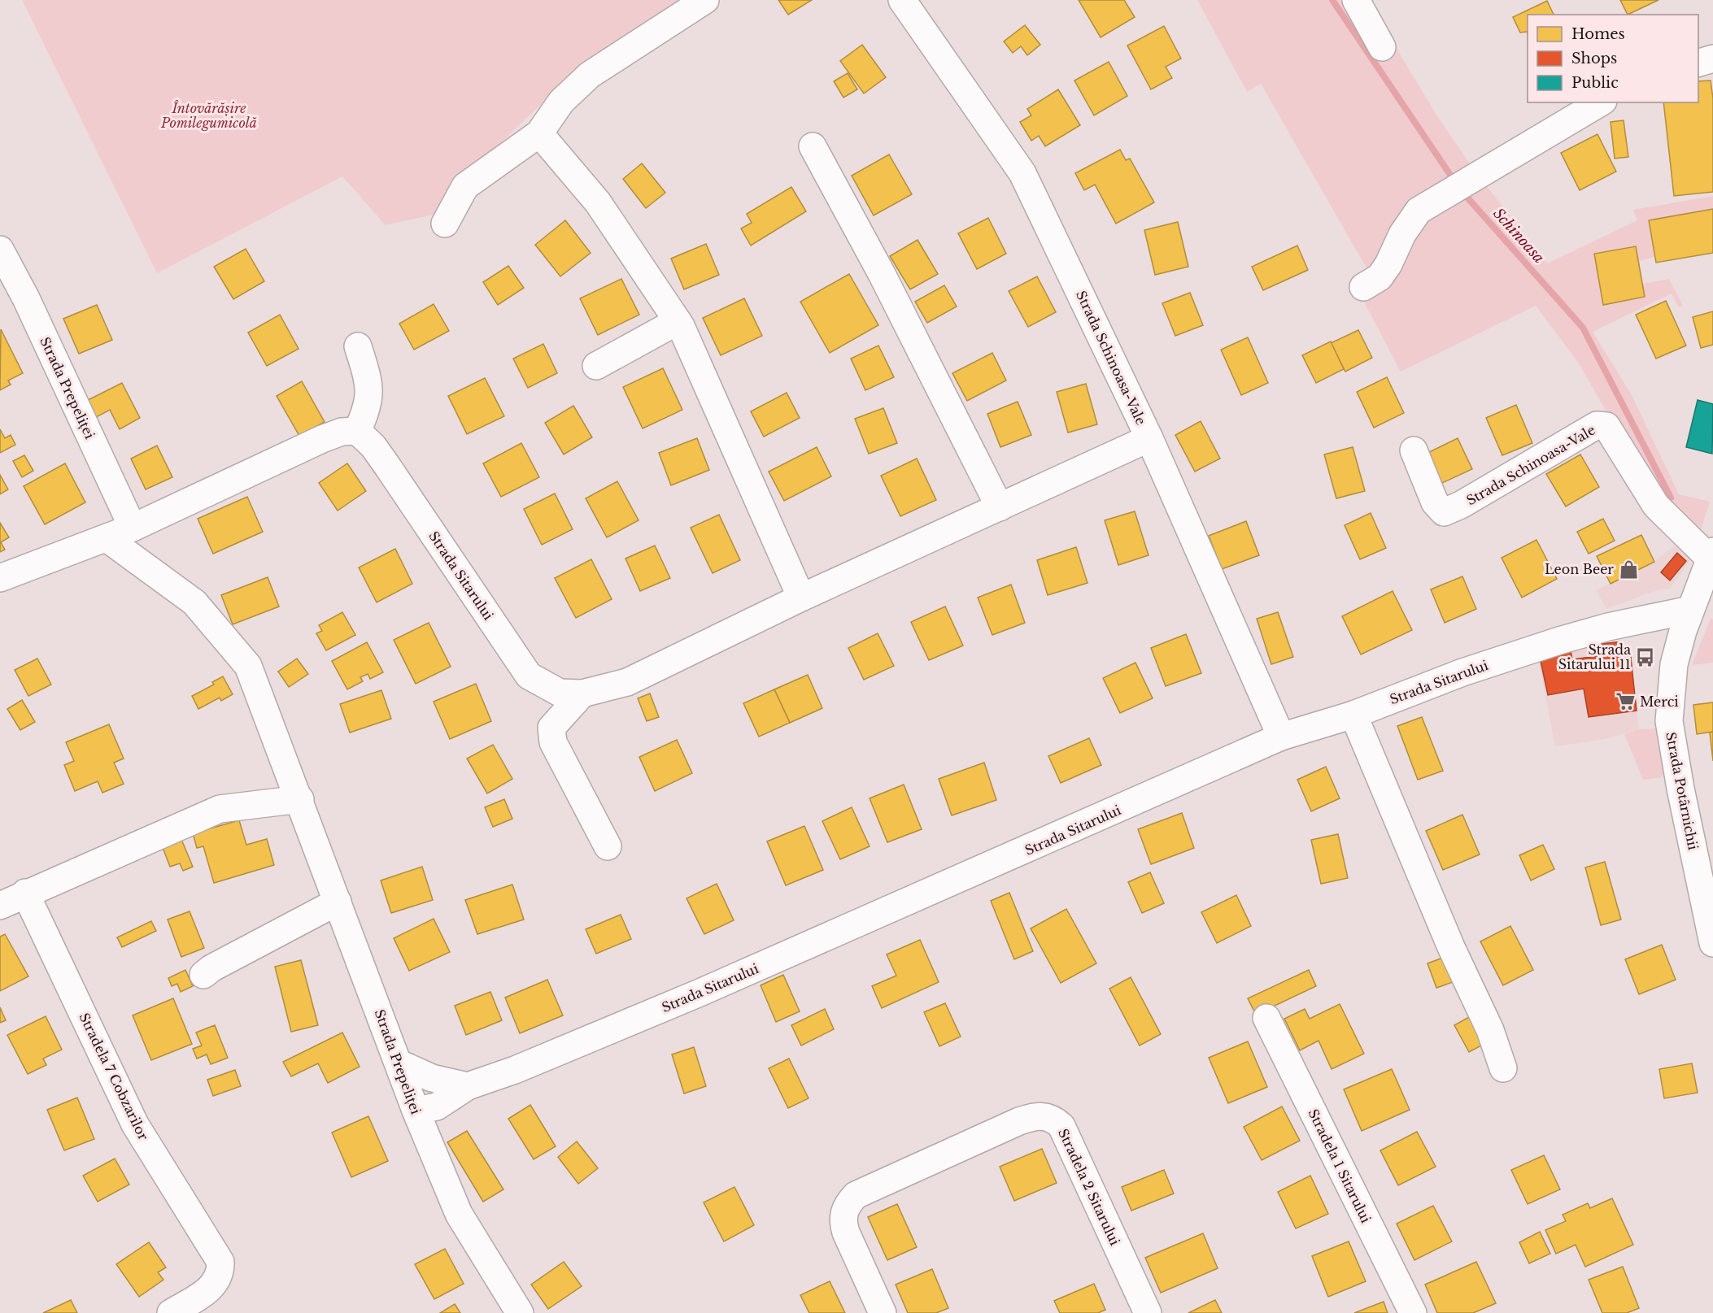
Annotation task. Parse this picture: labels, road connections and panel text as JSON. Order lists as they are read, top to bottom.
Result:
{
  "streets": {
    "street": [
      "Strada Schinoasa-Vale",
      "Strada Prepeliței",
      "Strada Sitarului",
      "Strada Potârnichii",
      "Stradela 7 Cobzarilor",
      "Stradela 1 Sitarului",
      "Stradela 2 Sitarului"
    ]
  },
  "crossings": [
    ["Strada Schinoasa-Vale", "Strada Sitarului"],
    ["Strada Schinoasa-Vale", "Strada Potârnichii"],
    ["Strada Prepeliței", "Strada Sitarului"],
    ["Strada Sitarului", "Strada Potârnichii"]
  ],
  "water": ["Schinoasa"],
  "parks": ["Întovărășire Pomilegumicolă"],
  "places": {
    "shop": ["Leon Beer"],
    "bus stop": ["Strada Sitarului 11"],
    "supermarket": ["Merci"]
  },
  "legend": ["Homes", "Shops", "Public"]
}
